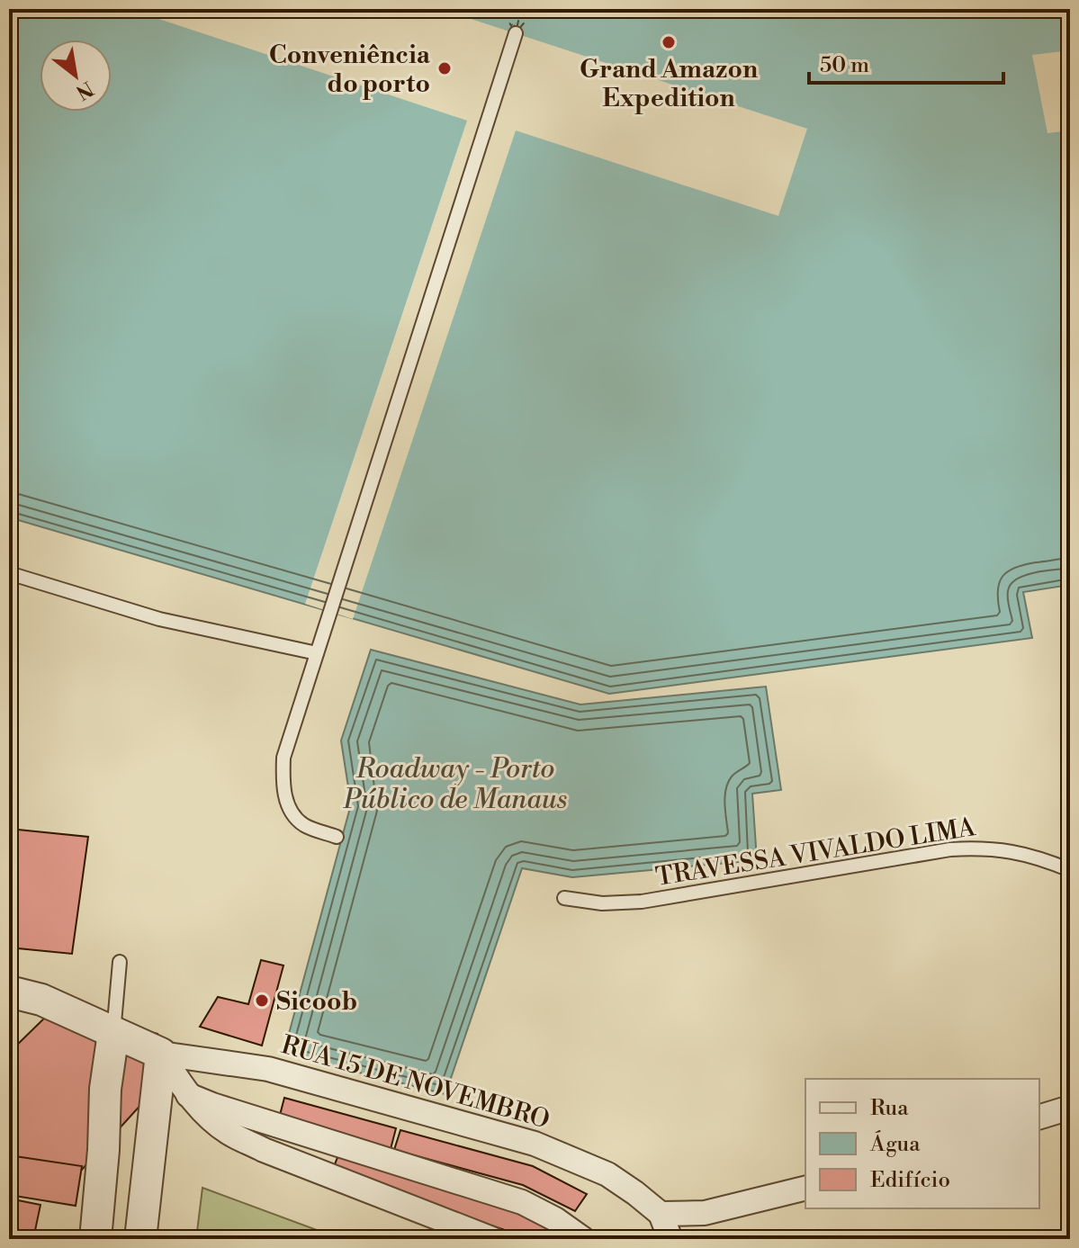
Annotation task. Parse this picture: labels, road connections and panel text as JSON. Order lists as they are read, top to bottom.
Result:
{
  "streets": {
    "street": ["RUA 15 DE NOVEMBRO"],
    "lane": ["TRAVESSA VIVALDO LIMA"]
  },
  "water": ["Roadway - Porto Público de Manaus"],
  "places": ["Grand Amazon Expedition", "Conveniência do porto", "Sicoob"],
  "legend": ["Rua", "Água", "Edifício"],
  "scale_bar": "50 m",
  "north": "bottom right"
}
